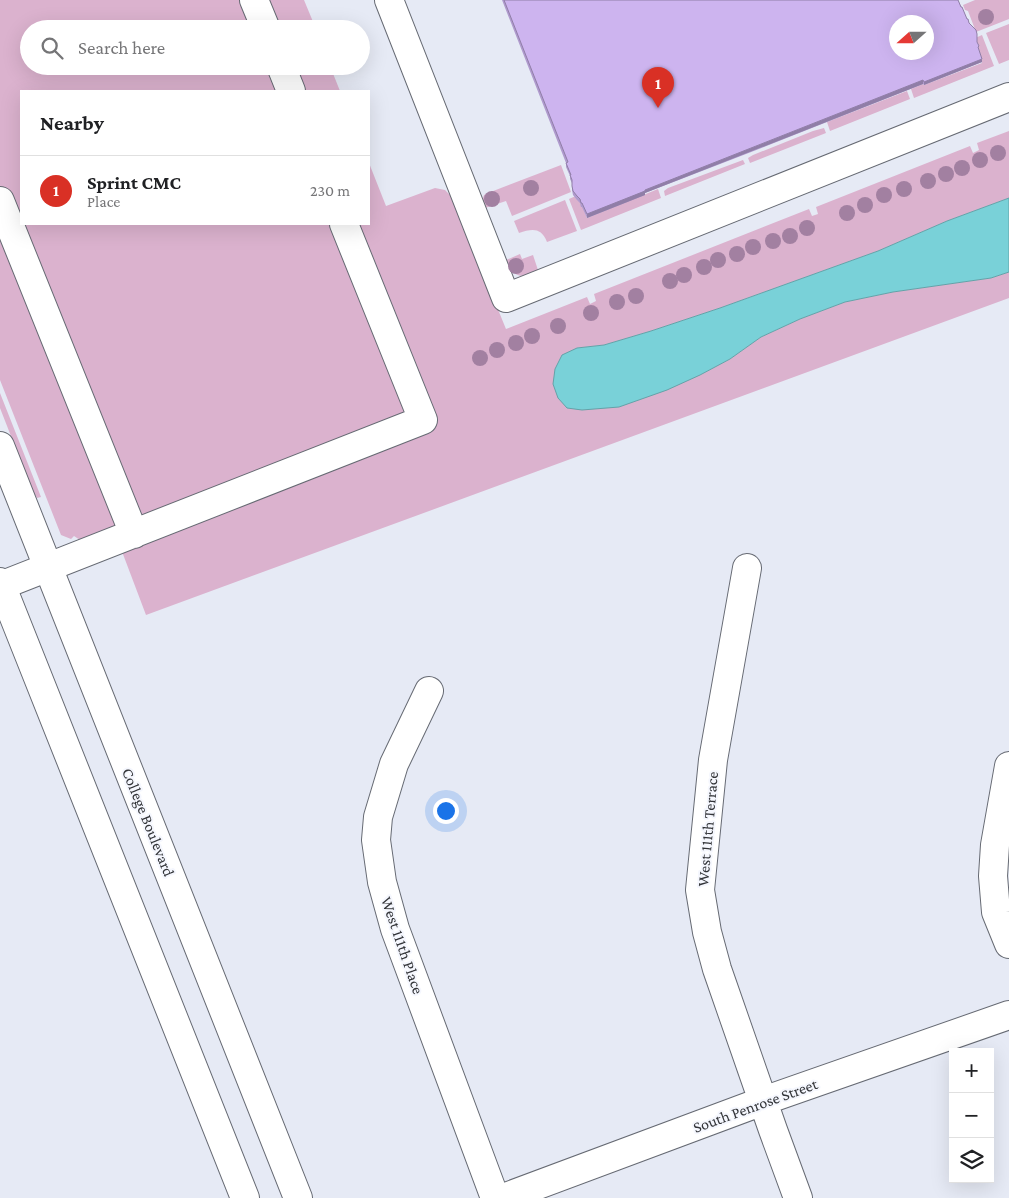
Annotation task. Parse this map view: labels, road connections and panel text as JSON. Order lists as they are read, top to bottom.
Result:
{
  "streets": {
    "street": [
      "College Boulevard",
      "West 111th Terrace",
      "West 111th Place",
      "South Penrose Street"
    ]
  },
  "crossings": [
    ["West 111th Terrace", "South Penrose Street"]
  ],
  "north": "left",
  "page": {
    "search": "Search here",
    "pins": "1",
    "heading": "Nearby",
    "list": [
      {
        "mark": "1",
        "name": "Sprint CMC",
        "note": "Place",
        "value": "230 m"
      }
    ],
    "map_buttons": ["+", "−"]
  }
}
